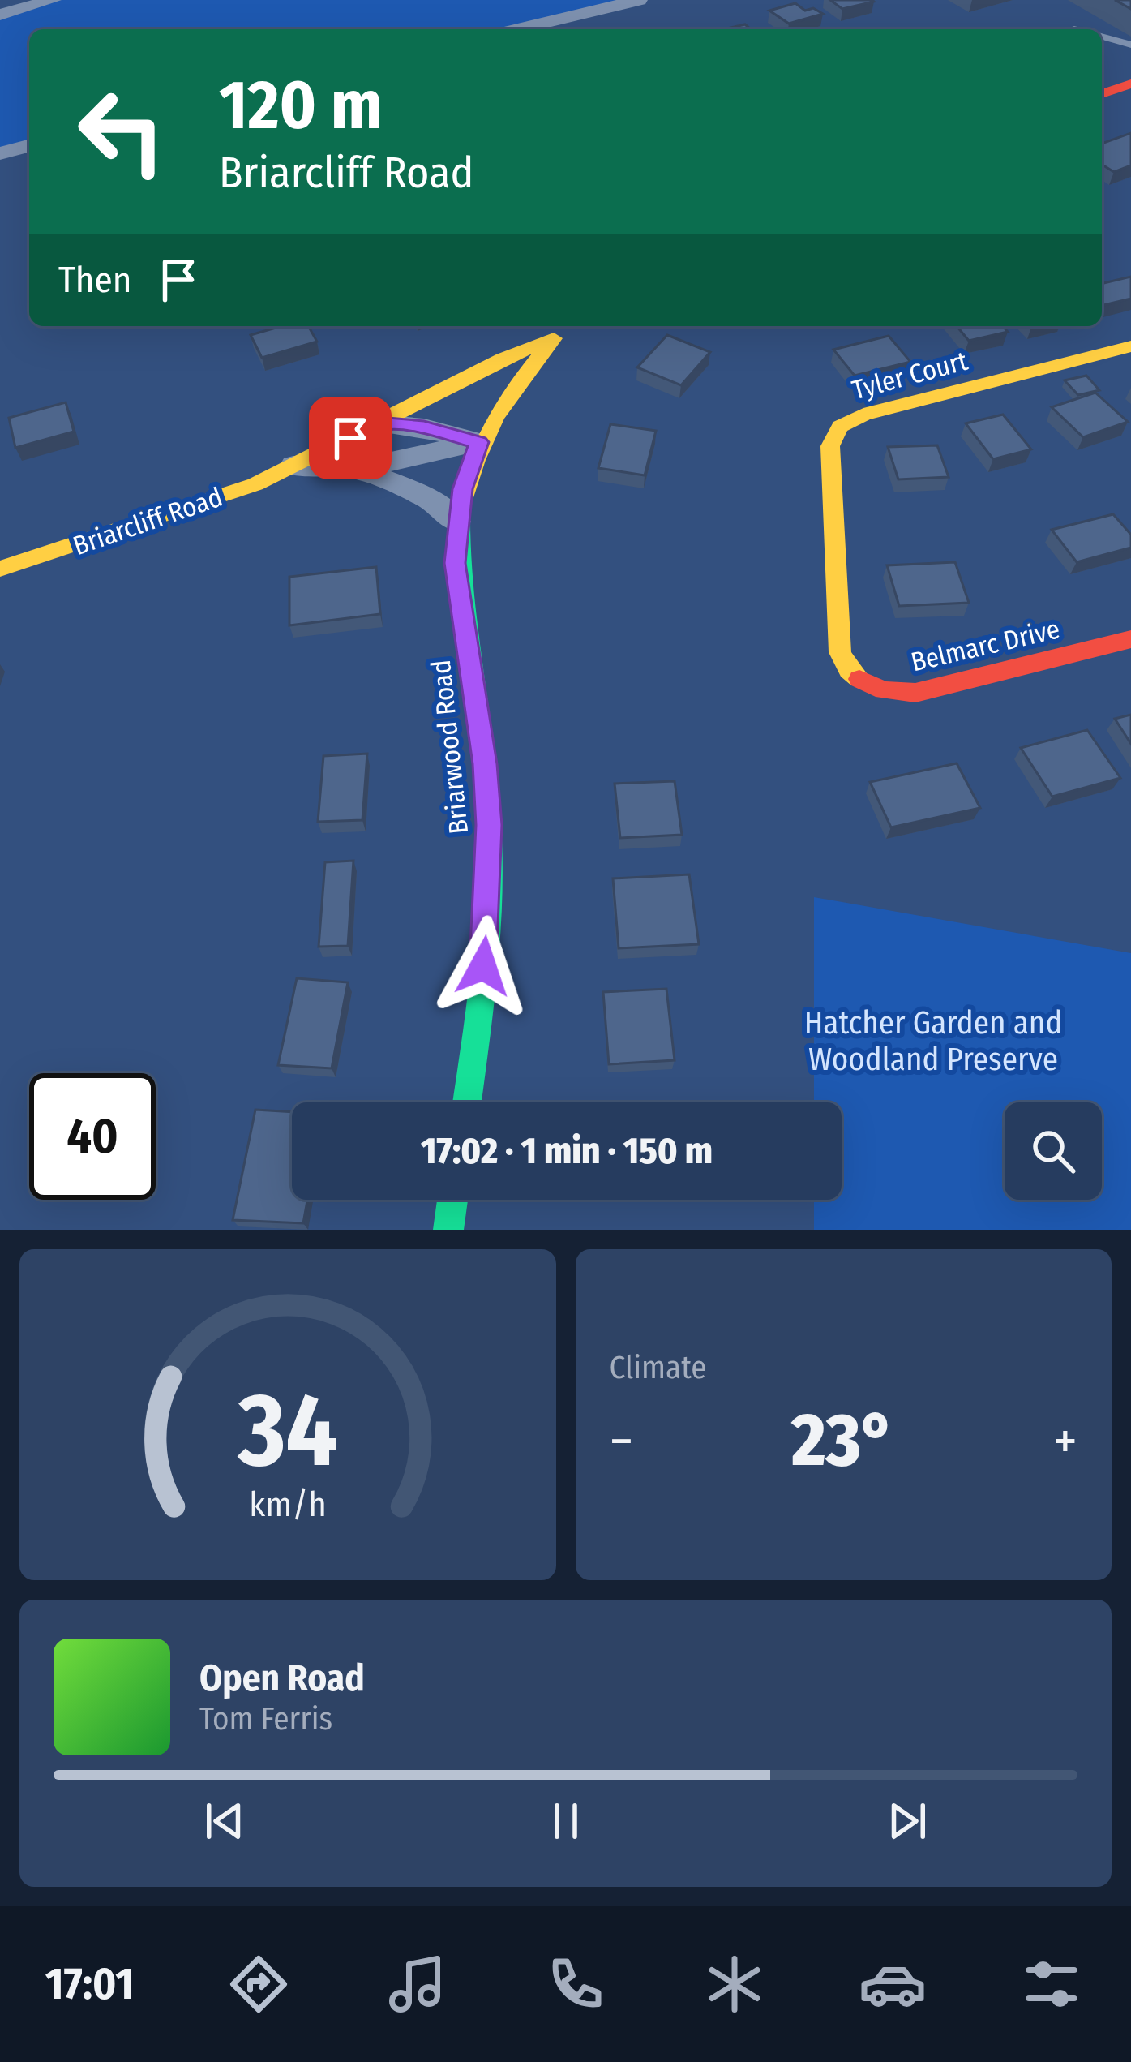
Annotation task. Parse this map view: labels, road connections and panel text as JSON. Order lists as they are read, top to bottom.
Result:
{
  "streets": {
    "street": [
      "Tyler Court",
      "Briarcliff Road",
      "Belmarc Drive",
      "Briarwood Road"
    ]
  },
  "crossings": [
    ["Tyler Court", "Belmarc Drive"],
    ["Briarcliff Road", "Briarwood Road"]
  ],
  "parks": ["Hatcher Garden and Woodland Preserve"],
  "page": {
    "turn": ["120 m", "Briarcliff Road"],
    "then": "Then",
    "limit": "40",
    "trip": "17:02 · 1 min · 150 m",
    "tile": "Climate",
    "heat": ["−", "23°", "+"],
    "song": ["Open Road", "Tom Ferris"],
    "tabs": "17:01",
    "gauge": ["34", "km/h"]
  }
}
